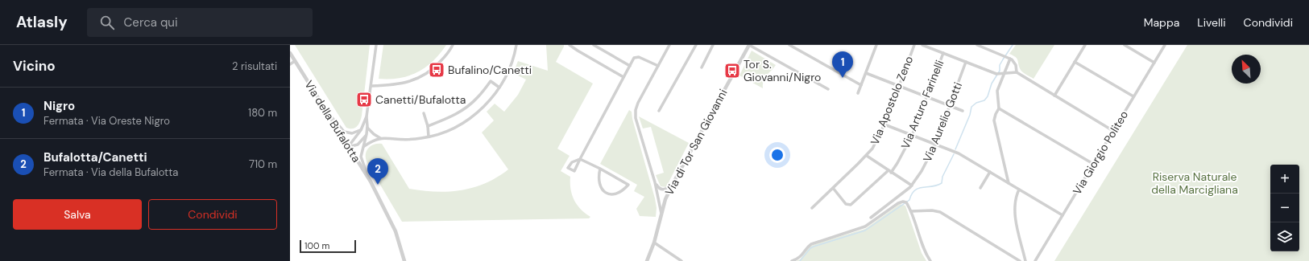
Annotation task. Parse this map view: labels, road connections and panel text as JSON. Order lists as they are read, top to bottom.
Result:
{
  "streets": {
    "street": [
      "Via Apostolo Zeno",
      "Via Arturo Farinelli",
      "Via della Bufalotta",
      "Via Aurelio Gotti",
      "Via di Tor San Giovanni",
      "Via Giorgio Politeo"
    ]
  },
  "crossings": [
    ["Via Apostolo Zeno", "Via Arturo Farinelli"]
  ],
  "parks": ["Riserva Naturale della Marcigliana"],
  "places": {
    "bus stop": ["Bufalino/Canetti", "Tor S. Giovanni/Nigro", "Canetti/Bufalotta"]
  },
  "scale_bar": "100 m",
  "north": "top left",
  "page": {
    "header": "Atlasly",
    "search": "Cerca qui",
    "nav": ["Mappa", "Livelli", "Condividi"],
    "heading": ["Vicino", "2 risultati"],
    "pins": ["1", "2"],
    "list": [
      {
        "mark": "1",
        "name": "Nigro",
        "note": "Fermata · Via Oreste Nigro",
        "value": "180 m"
      },
      {
        "mark": "2",
        "name": "Bufalotta/Canetti",
        "note": "Fermata · Via della Bufalotta",
        "value": "710 m"
      }
    ],
    "map_buttons": ["+", "−"],
    "buttons": ["Salva", "Condividi"],
    "scale": "100 m"
  }
}
